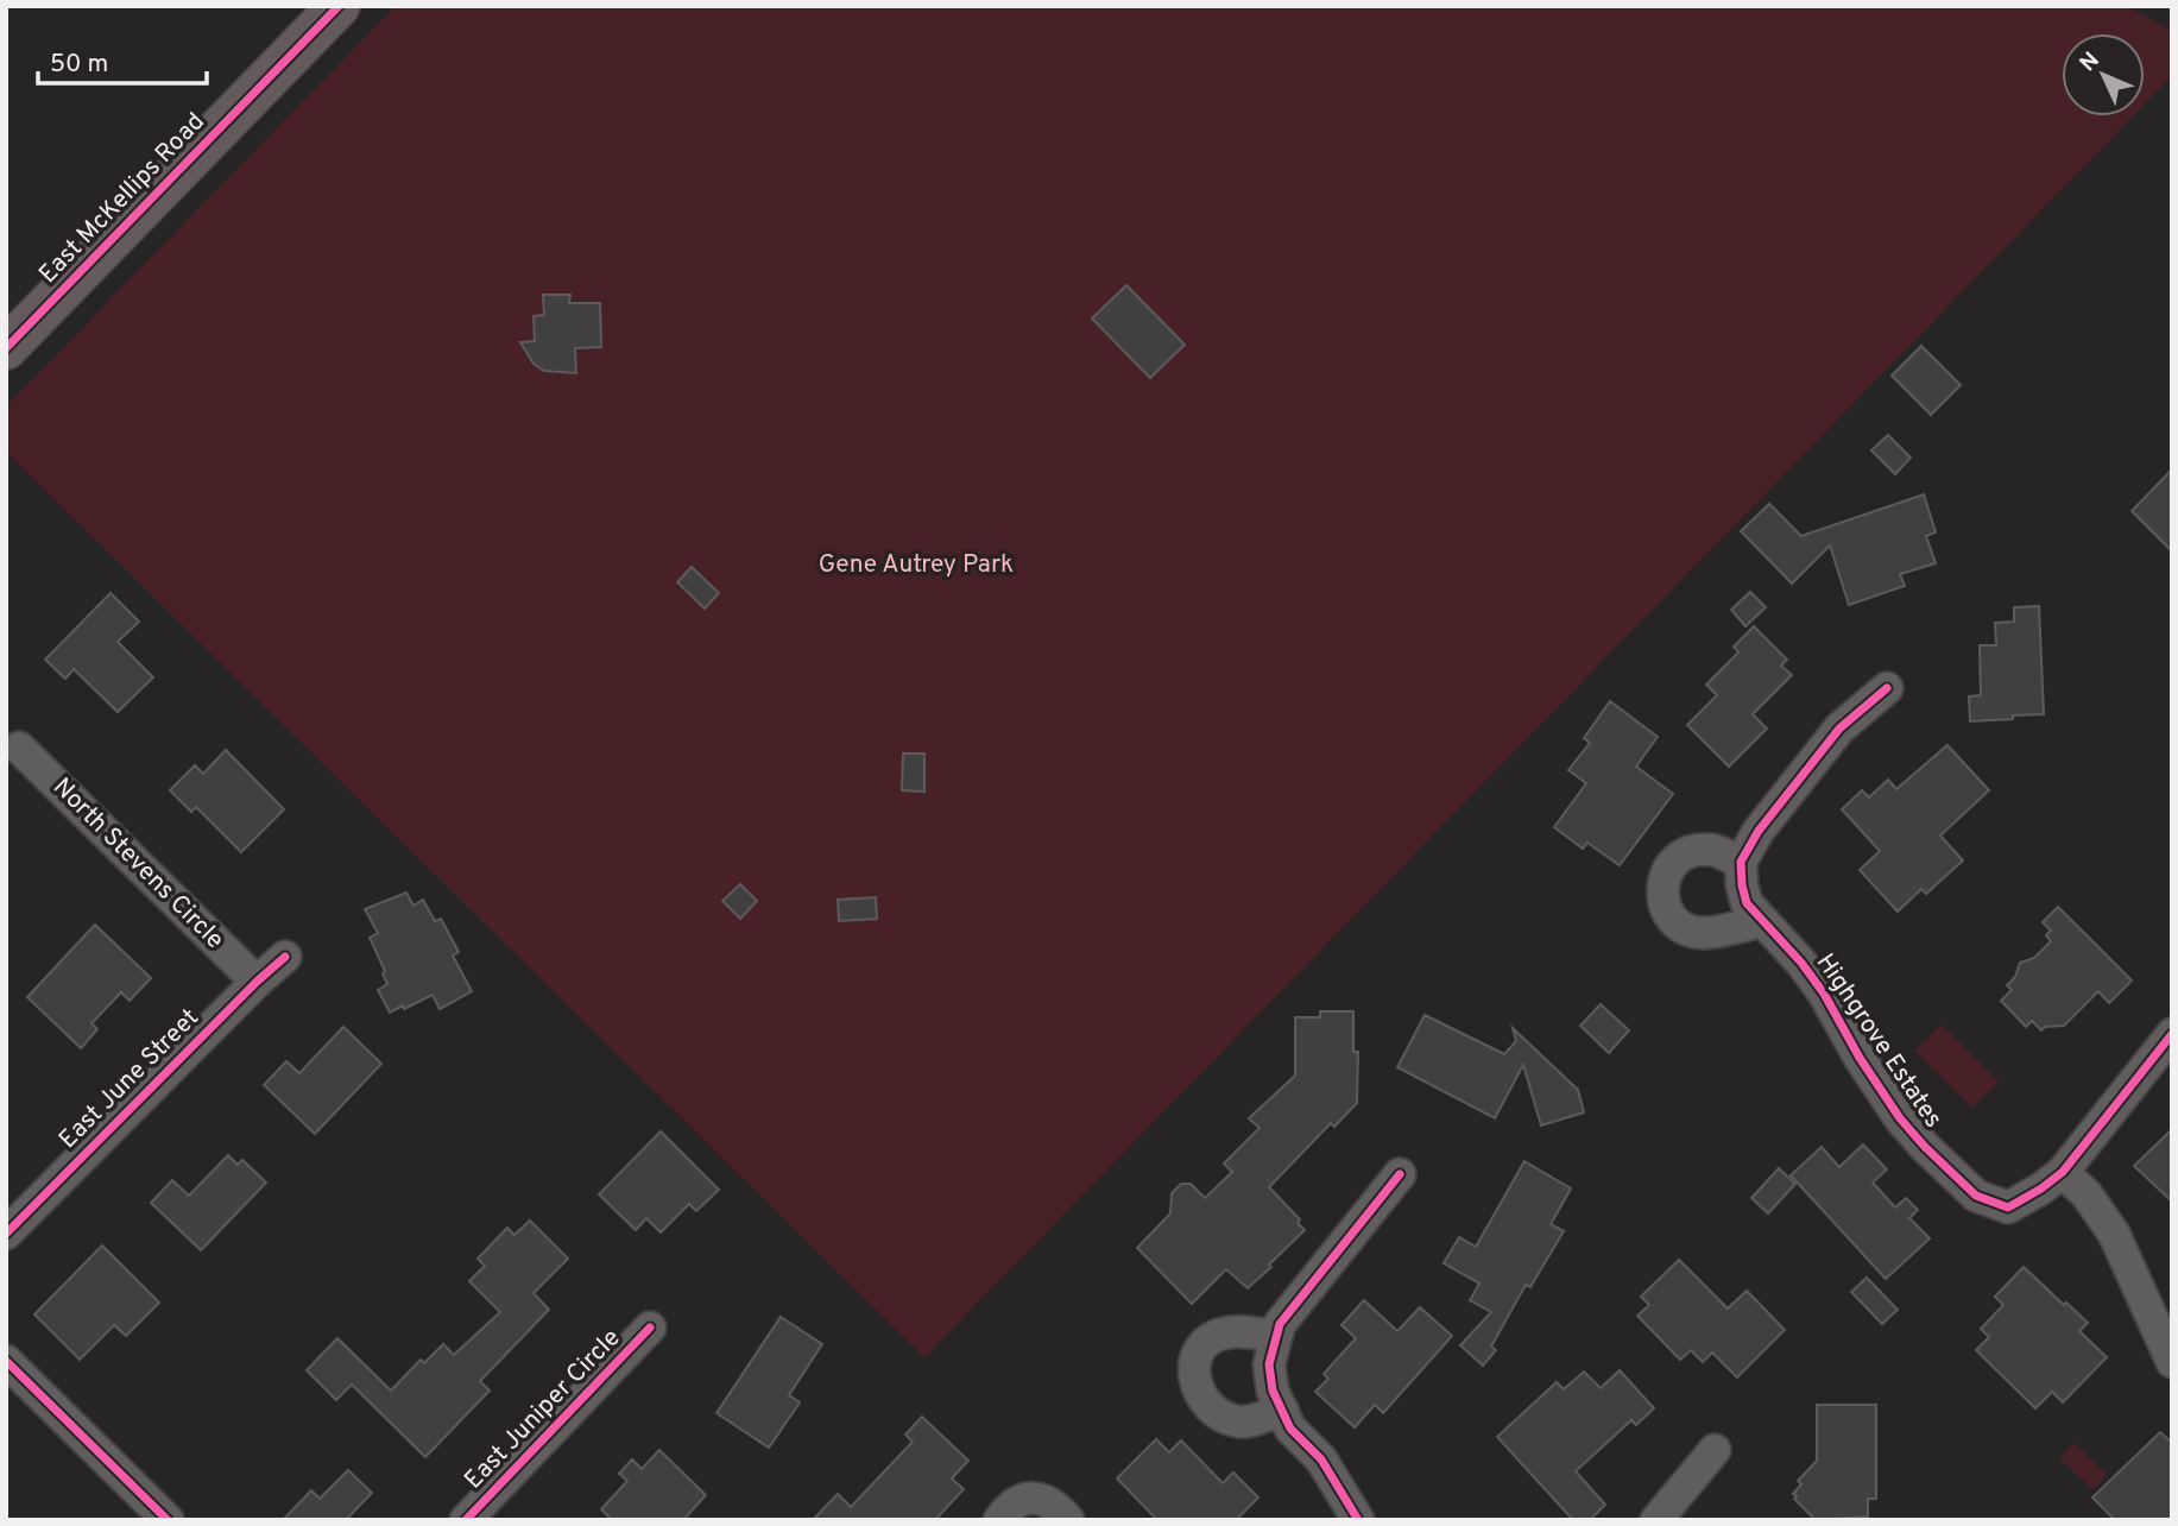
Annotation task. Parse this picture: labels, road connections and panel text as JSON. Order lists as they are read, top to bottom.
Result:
{
  "streets": {
    "main road": ["East McKellips Road"],
    "street": [
      "North Stevens Circle",
      "Highgrove Estates",
      "East June Street",
      "East Juniper Circle"
    ]
  },
  "crossings": [
    ["North Stevens Circle", "East June Street"]
  ],
  "parks": ["Gene Autrey Park"],
  "scale_bar": "50 m",
  "north": "top left"
}
